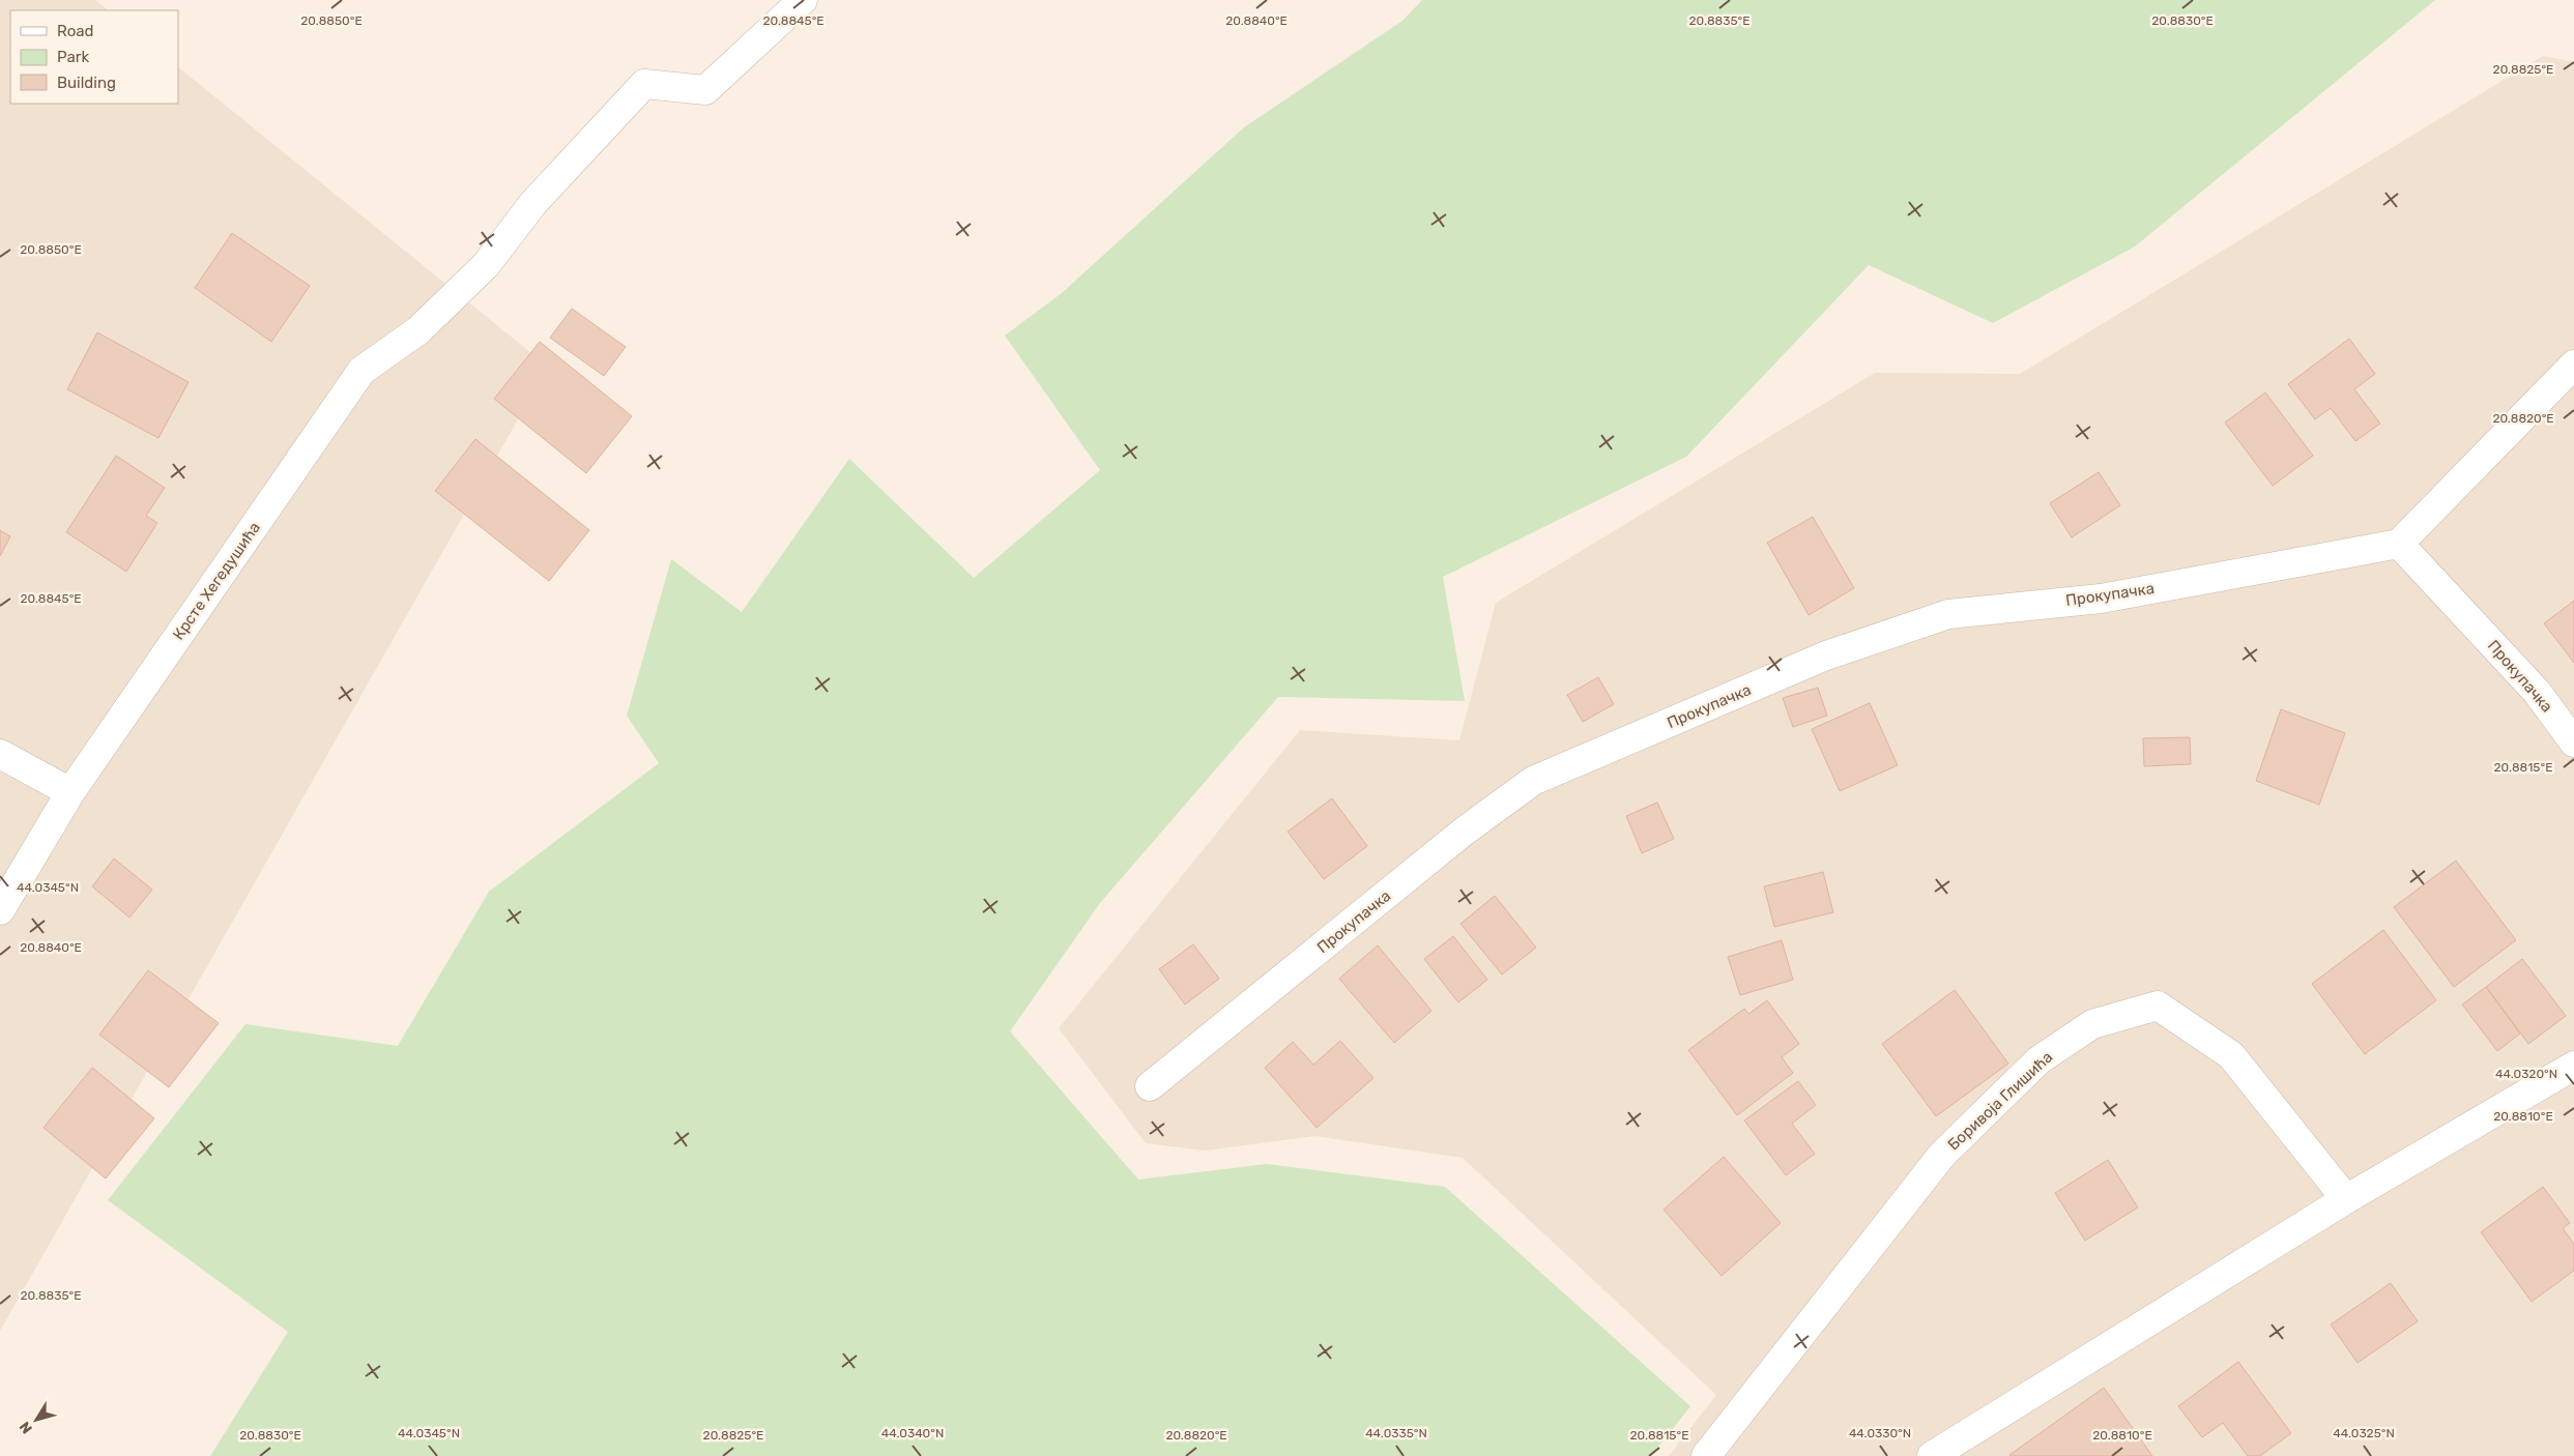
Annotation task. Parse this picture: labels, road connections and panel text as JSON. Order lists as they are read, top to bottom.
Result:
{
  "streets": {
    "street": ["Крсте Хегедушића", "Прокупачка", "Боривоја Глишића"]
  },
  "legend": ["Road", "Park", "Building"],
  "north": "bottom left",
  "coordinates": [
    "20.8850°E",
    "20.8845°E",
    "20.8840°E",
    "20.8835°E",
    "20.8830°E",
    "20.8825°E",
    "20.8820°E",
    "20.8815°E",
    "44.0345°N",
    "44.0320°N",
    "20.8810°E",
    "44.0340°N",
    "44.0335°N",
    "44.0330°N",
    "44.0325°N"
  ]
}
